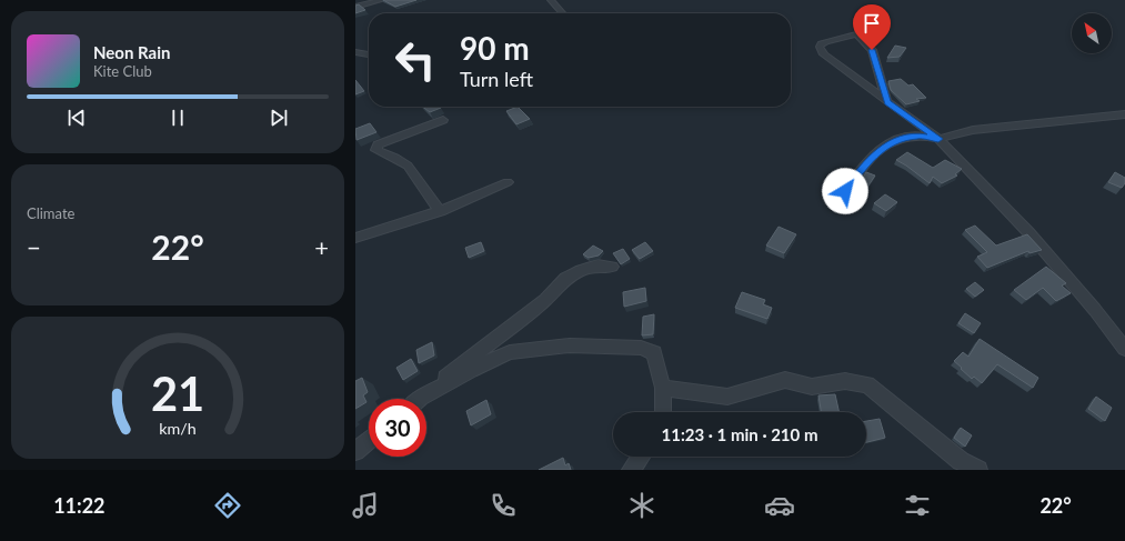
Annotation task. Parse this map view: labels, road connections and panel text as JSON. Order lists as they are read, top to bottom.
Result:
{
  "north": "top left",
  "page": {
    "turn": ["90 m", "Turn left"],
    "song": ["Neon Rain", "Kite Club"],
    "tile": "Climate",
    "heat": ["−", "22°", "+"],
    "limit": "30",
    "trip": "11:23 · 1 min · 210 m",
    "tabs": ["11:22", "22°"],
    "gauge": ["21", "km/h"]
  }
}
